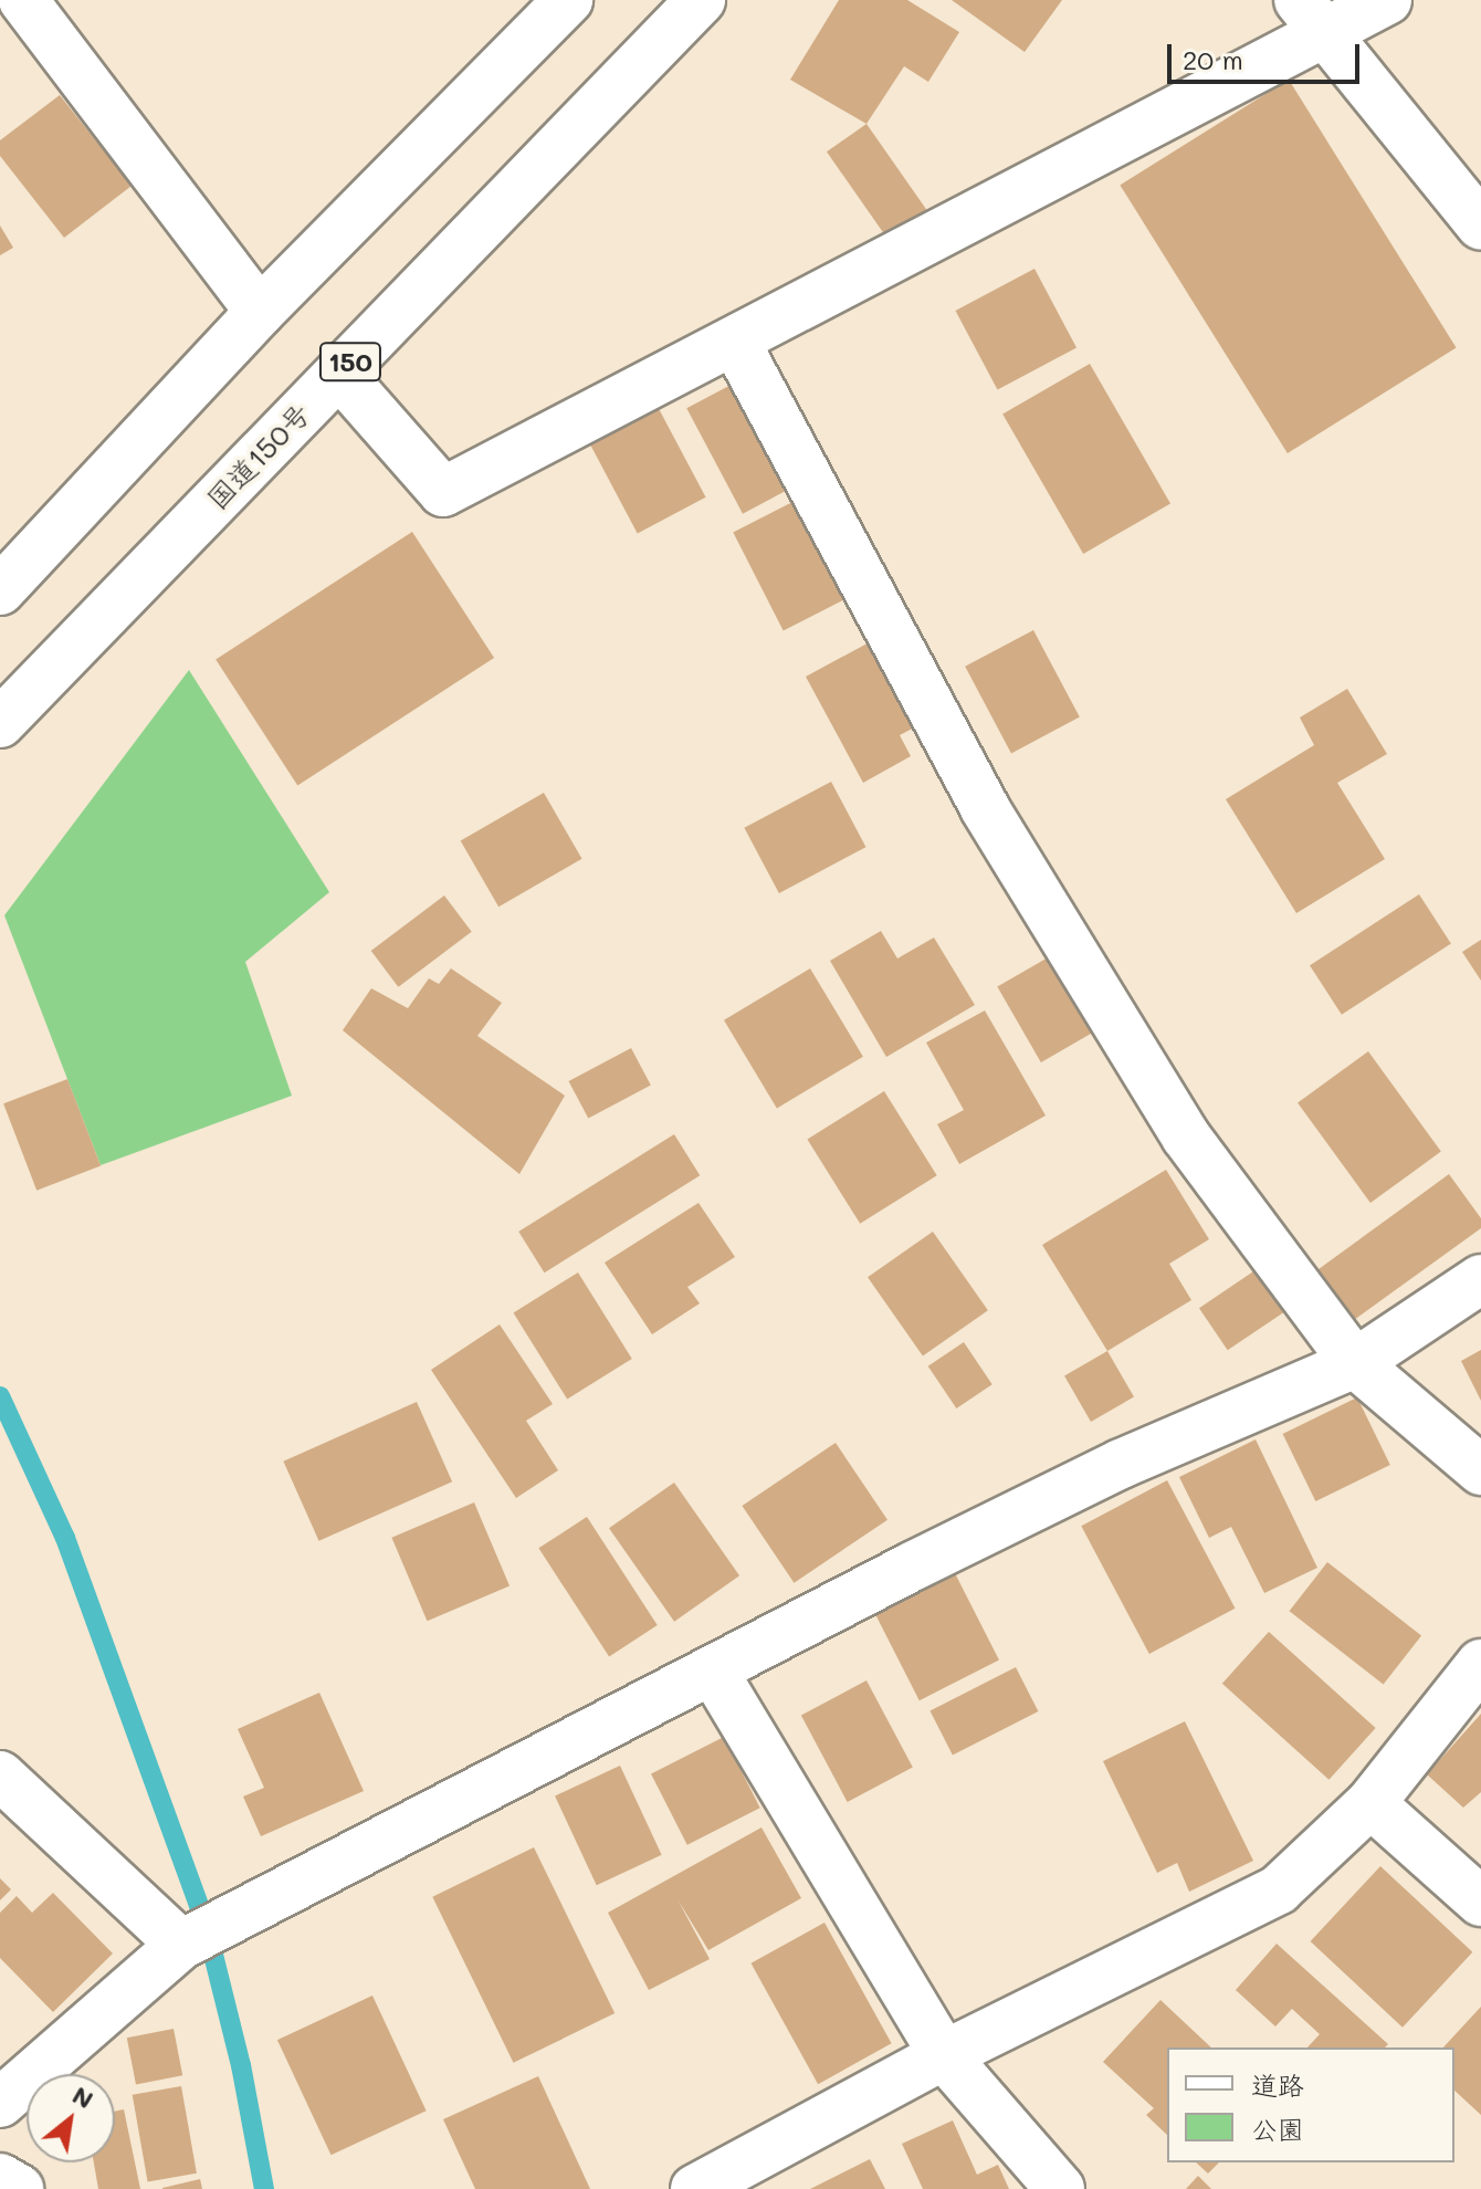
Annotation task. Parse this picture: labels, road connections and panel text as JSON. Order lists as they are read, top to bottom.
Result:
{
  "streets": {
    "main road": ["150", "国道150号"]
  },
  "legend": ["道路", "公園"],
  "scale_bar": "20 m",
  "north": "top right"
}
